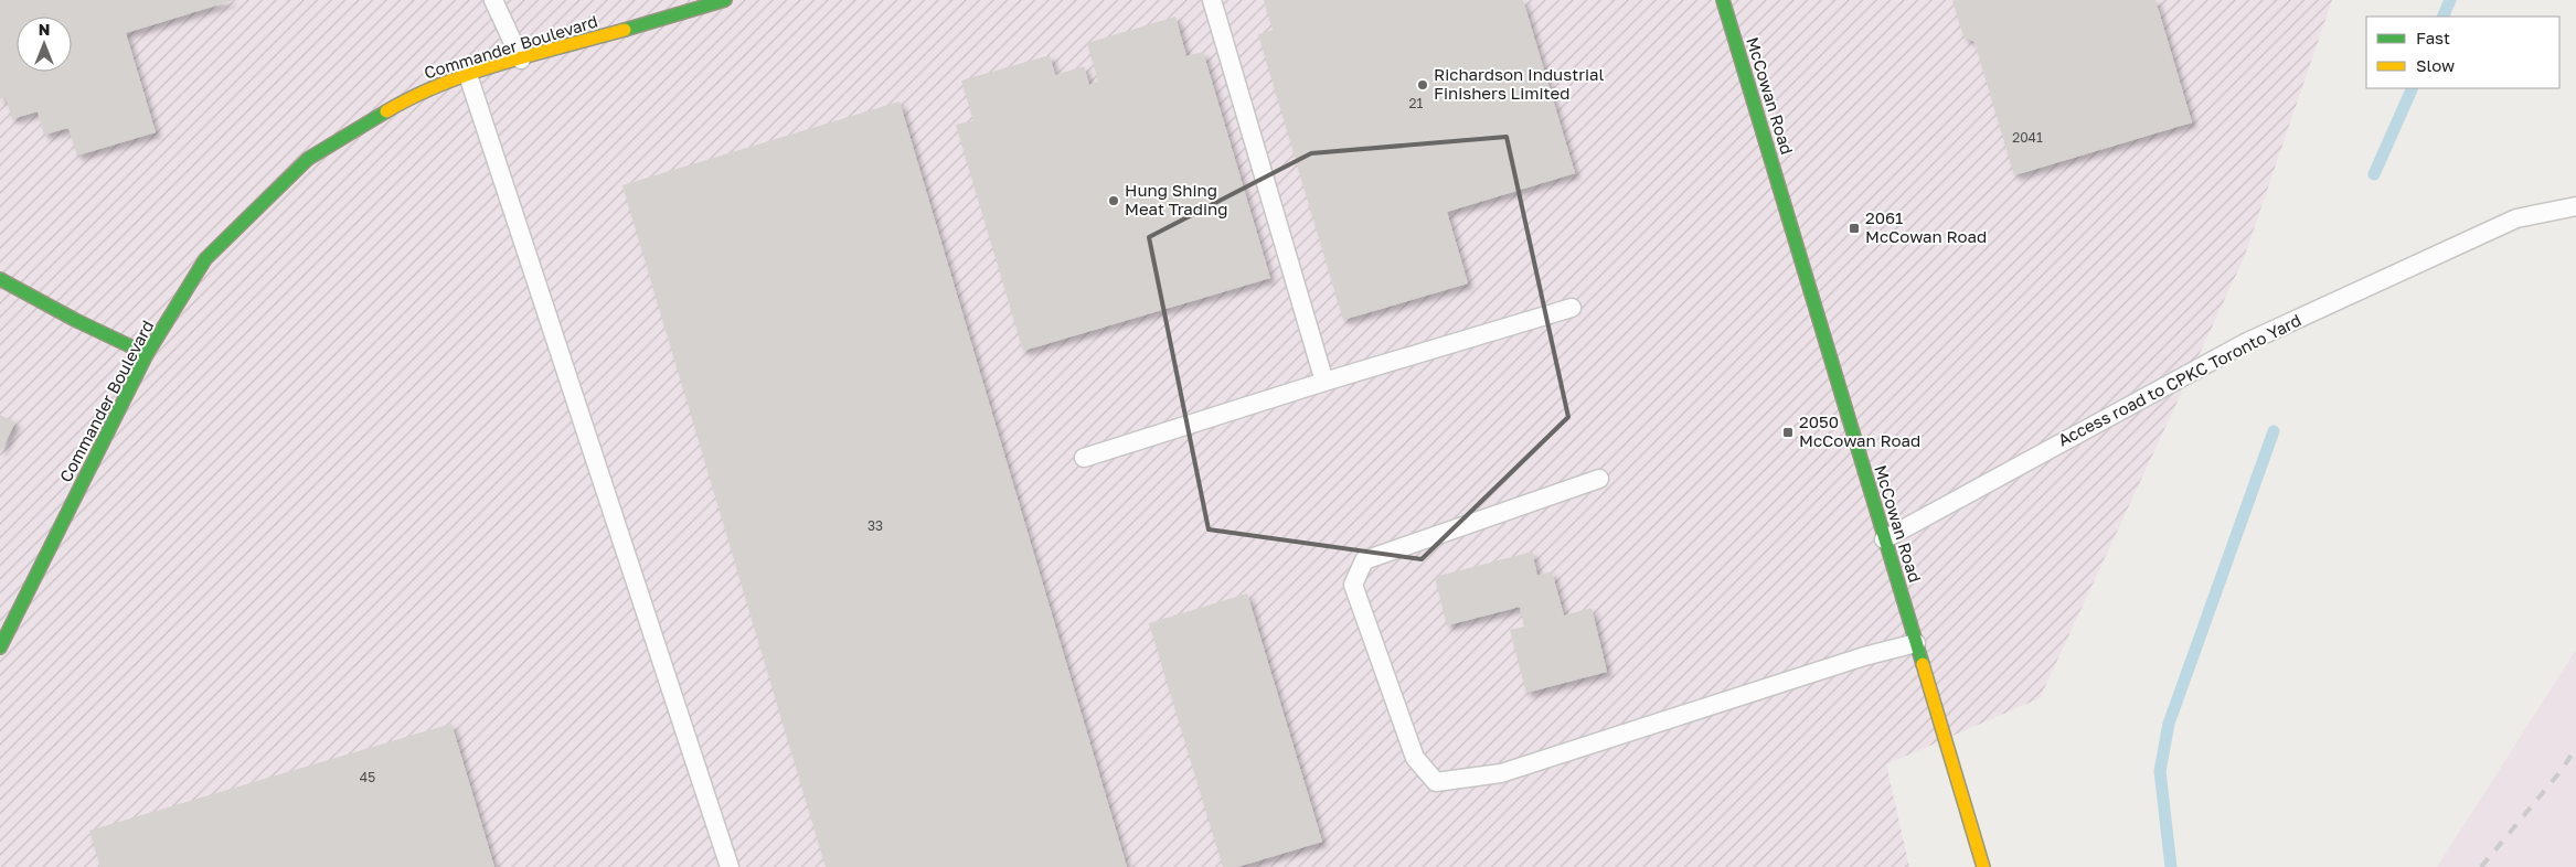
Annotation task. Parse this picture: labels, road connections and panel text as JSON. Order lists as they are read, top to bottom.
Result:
{
  "streets": {
    "street": ["Commander Boulevard", "McCowan Road"],
    "lane": ["Access road to CPKC Toronto Yard"]
  },
  "crossings": [
    ["McCowan Road", "Access road to CPKC Toronto Yard"]
  ],
  "places": {
    "other": ["Richardson Industrial Finishers Limited", "Hung Shing Meat Trading"],
    "transit": ["2061 McCowan Road", "2050 McCowan Road"]
  },
  "house_numbers": [
    "21",
    "2041",
    "33",
    "45"
  ],
  "legend": ["Fast", "Slow"],
  "north": "top"
}
